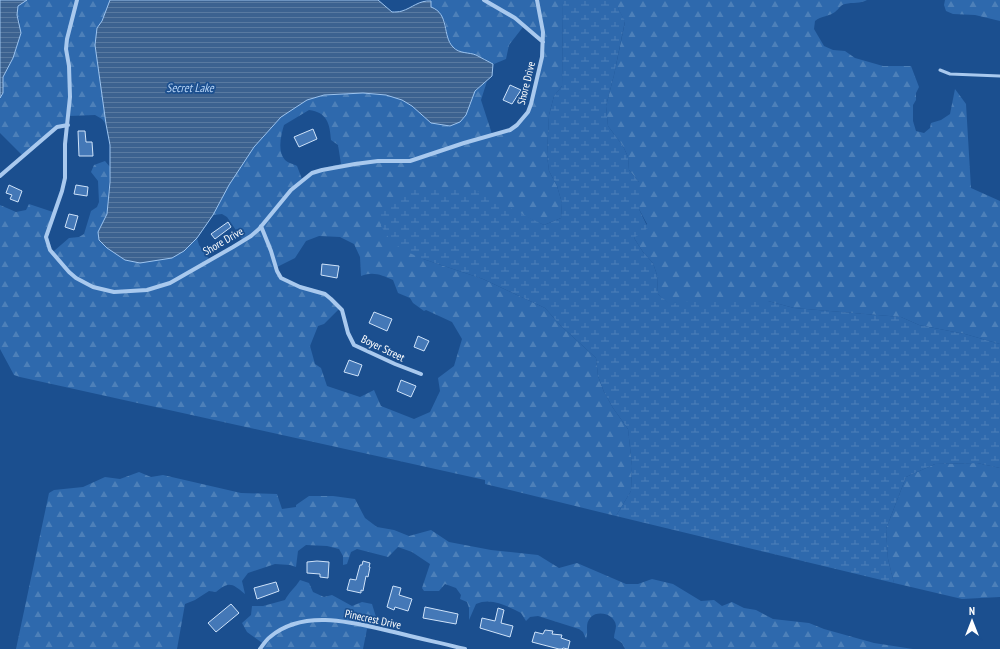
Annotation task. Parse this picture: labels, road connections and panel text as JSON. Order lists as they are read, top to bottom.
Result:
{
  "streets": {
    "street": ["Shore Drive", "Boyer Street", "Pinecrest Drive"]
  },
  "crossings": [
    ["Shore Drive", "Boyer Street"]
  ],
  "water": ["Secret Lake"],
  "north": "top"
}
